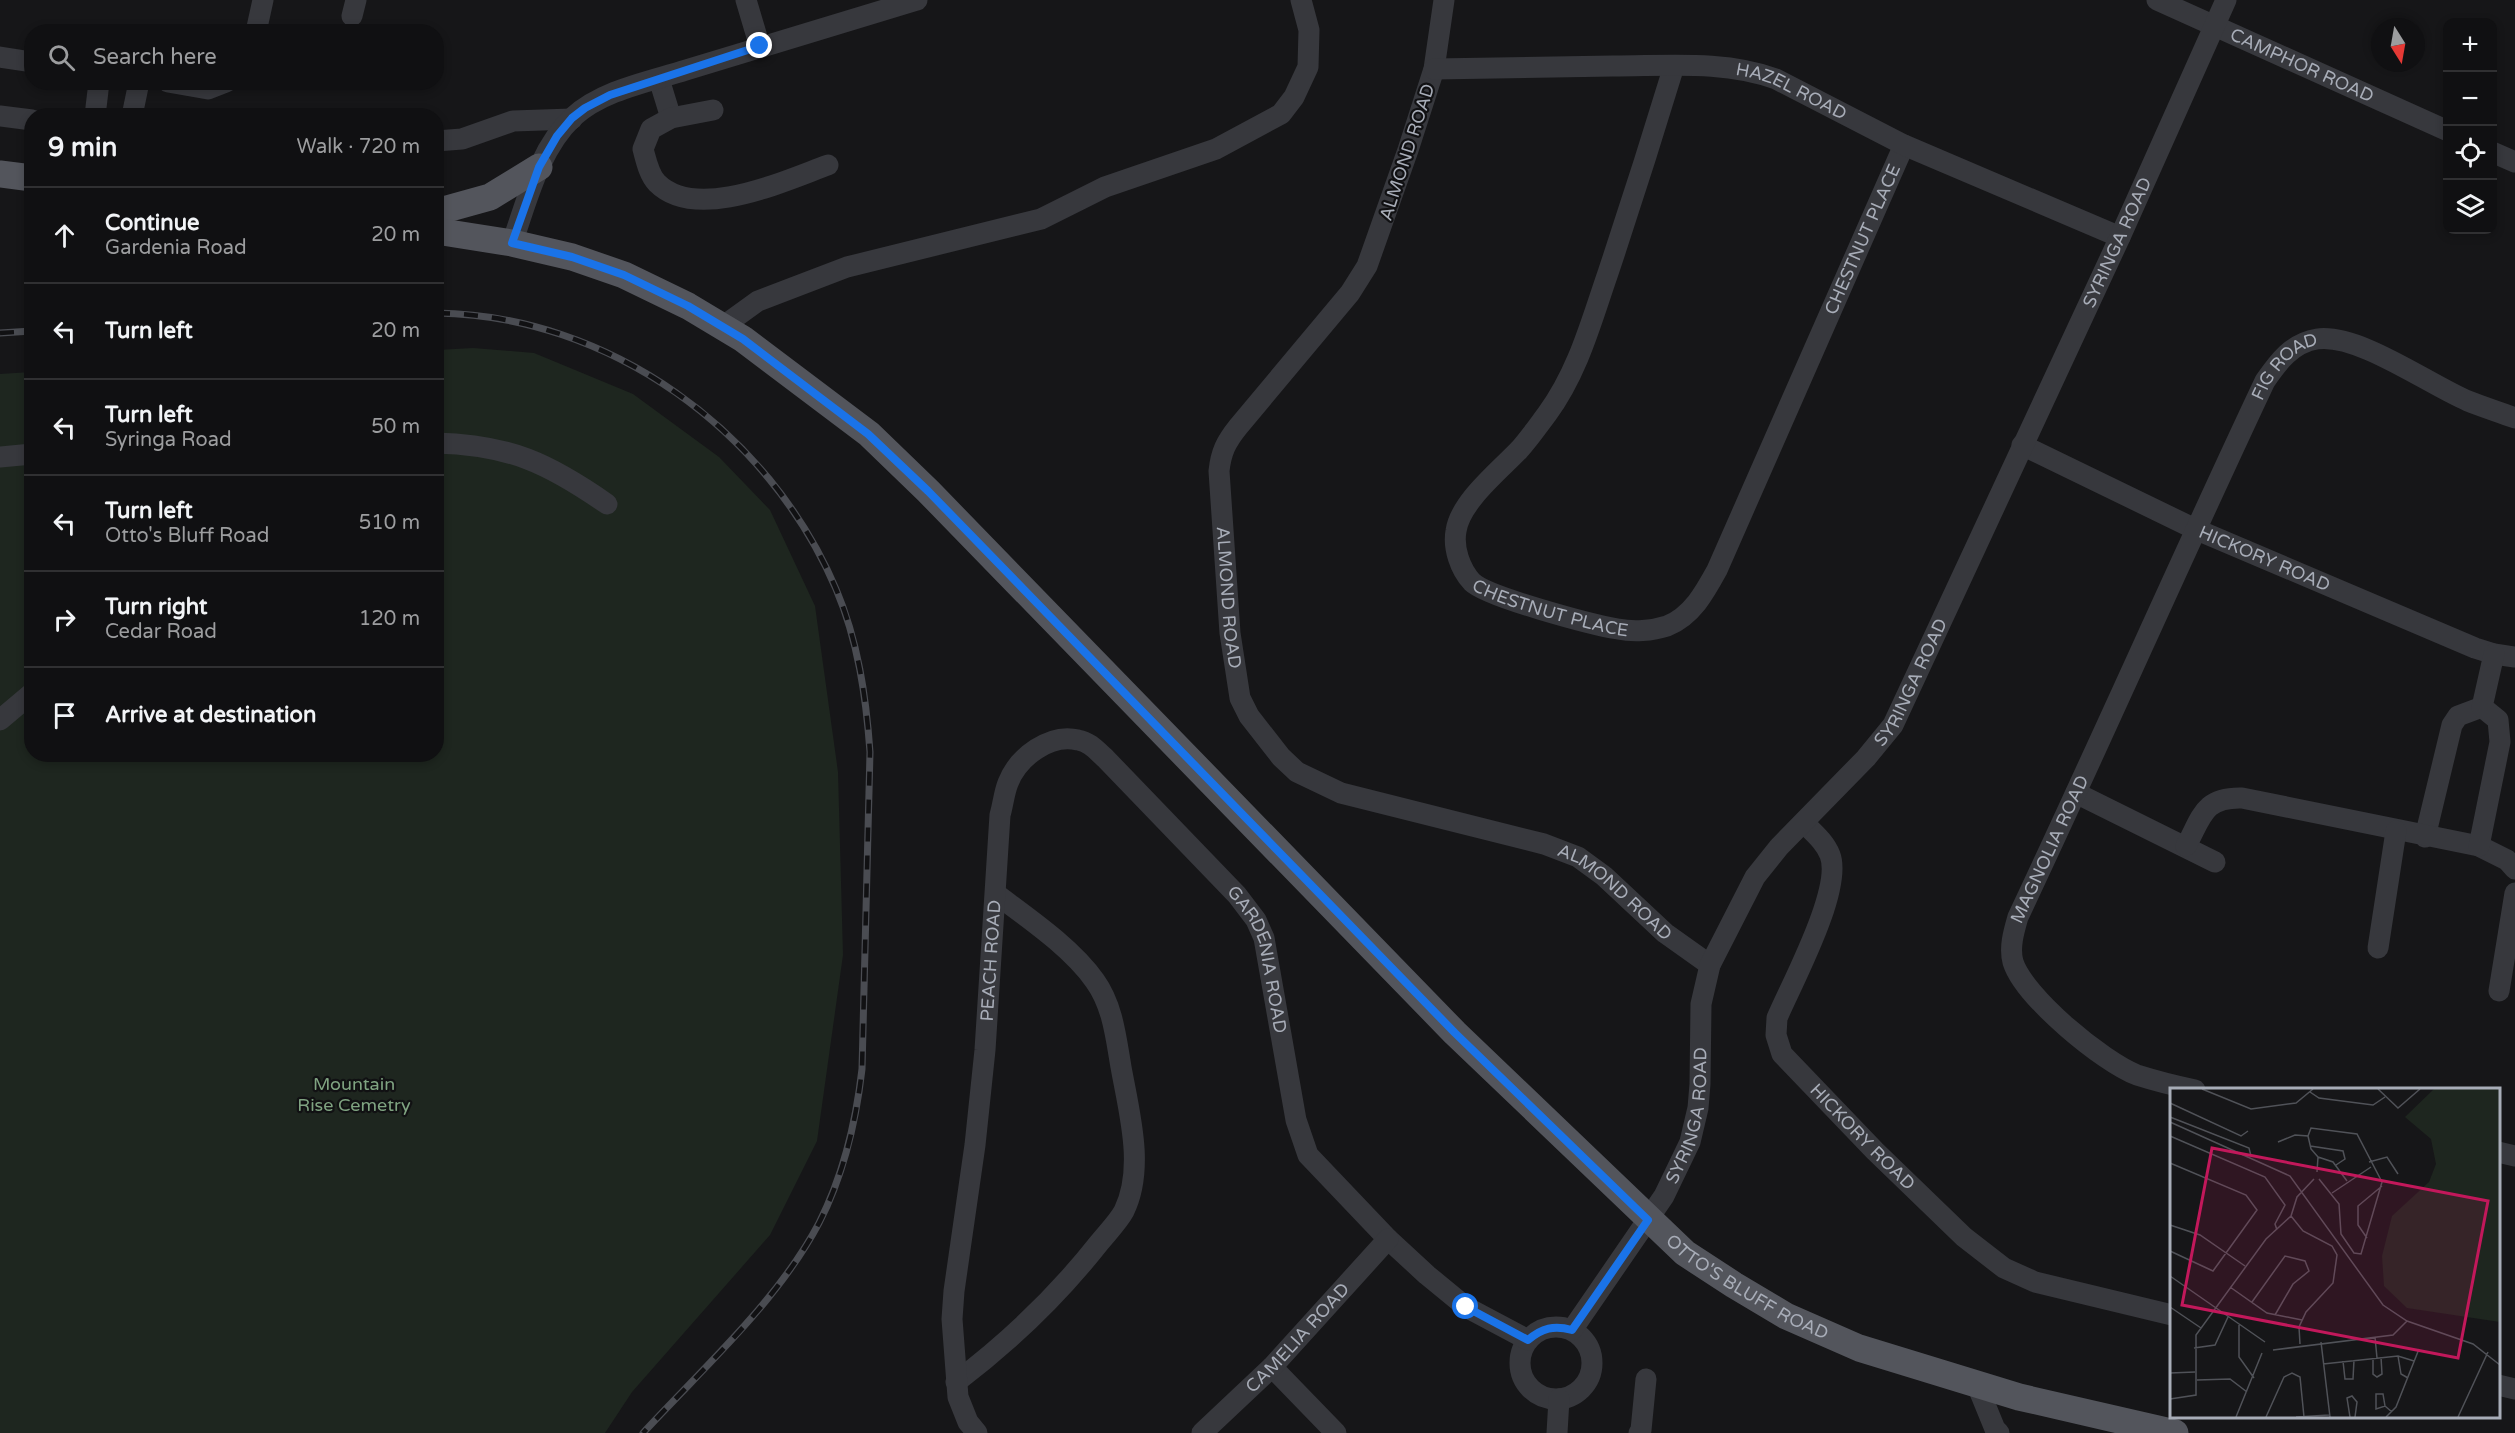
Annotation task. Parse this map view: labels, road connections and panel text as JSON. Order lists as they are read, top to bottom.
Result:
{
  "streets": {
    "main road": ["OTTO'S BLUFF ROAD"],
    "street": [
      "CAMPHOR ROAD",
      "HAZEL ROAD",
      "ALMOND ROAD",
      "CHESTNUT PLACE",
      "SYRINGA ROAD",
      "FIG ROAD",
      "HICKORY ROAD",
      "MAGNOLIA ROAD",
      "GARDENIA ROAD",
      "PEACH ROAD",
      "CAMELIA ROAD"
    ]
  },
  "crossings": [
    ["CAMPHOR ROAD", "SYRINGA ROAD"],
    ["HAZEL ROAD", "ALMOND ROAD"],
    ["HAZEL ROAD", "CHESTNUT PLACE"],
    ["HAZEL ROAD", "SYRINGA ROAD"],
    ["ALMOND ROAD", "SYRINGA ROAD"],
    ["SYRINGA ROAD", "HICKORY ROAD"],
    ["SYRINGA ROAD", "GARDENIA ROAD"],
    ["SYRINGA ROAD", "OTTO'S BLUFF ROAD"],
    ["FIG ROAD", "HICKORY ROAD"],
    ["FIG ROAD", "MAGNOLIA ROAD"],
    ["HICKORY ROAD", "MAGNOLIA ROAD"],
    ["GARDENIA ROAD", "PEACH ROAD"],
    ["GARDENIA ROAD", "CAMELIA ROAD"]
  ],
  "parks": ["Mountain Rise Cemetry"],
  "north": "bottom",
  "page": {
    "map_buttons": ["+", "−"],
    "search": "Search here",
    "heading": ["9 min", "Walk · 720 m"],
    "list": [
      ["Continue", "Gardenia Road", "20 m"],
      ["Turn left", "20 m"],
      ["Turn left", "Syringa Road", "50 m"],
      ["Turn left", "Otto's Bluff Road", "510 m"],
      ["Turn right", "Cedar Road", "120 m"],
      "Arrive at destination"
    ]
  }
}
